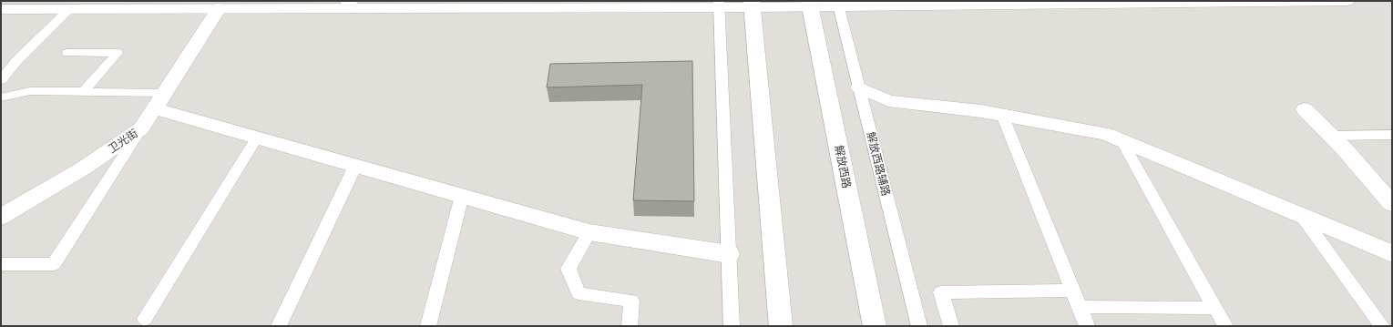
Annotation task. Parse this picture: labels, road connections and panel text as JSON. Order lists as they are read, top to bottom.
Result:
{
  "streets": {
    "main road": ["卫光街", "解放西路"],
    "lane": ["解放西路辅路"]
  }
}
